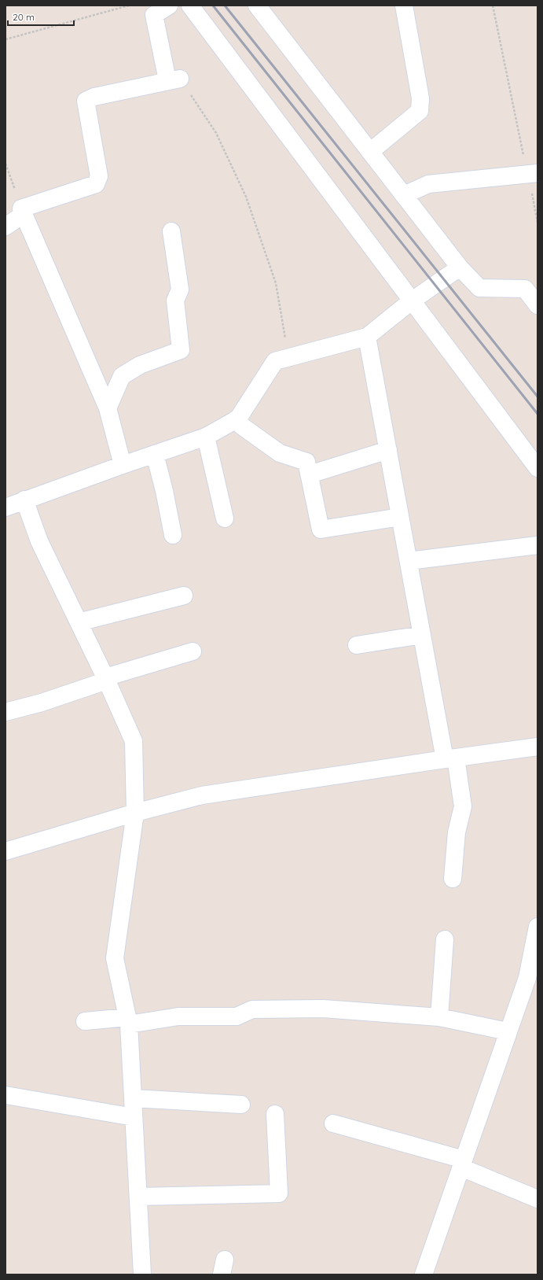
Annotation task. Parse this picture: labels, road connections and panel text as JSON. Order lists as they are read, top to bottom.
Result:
{
  "scale_bar": "20 m"
}
